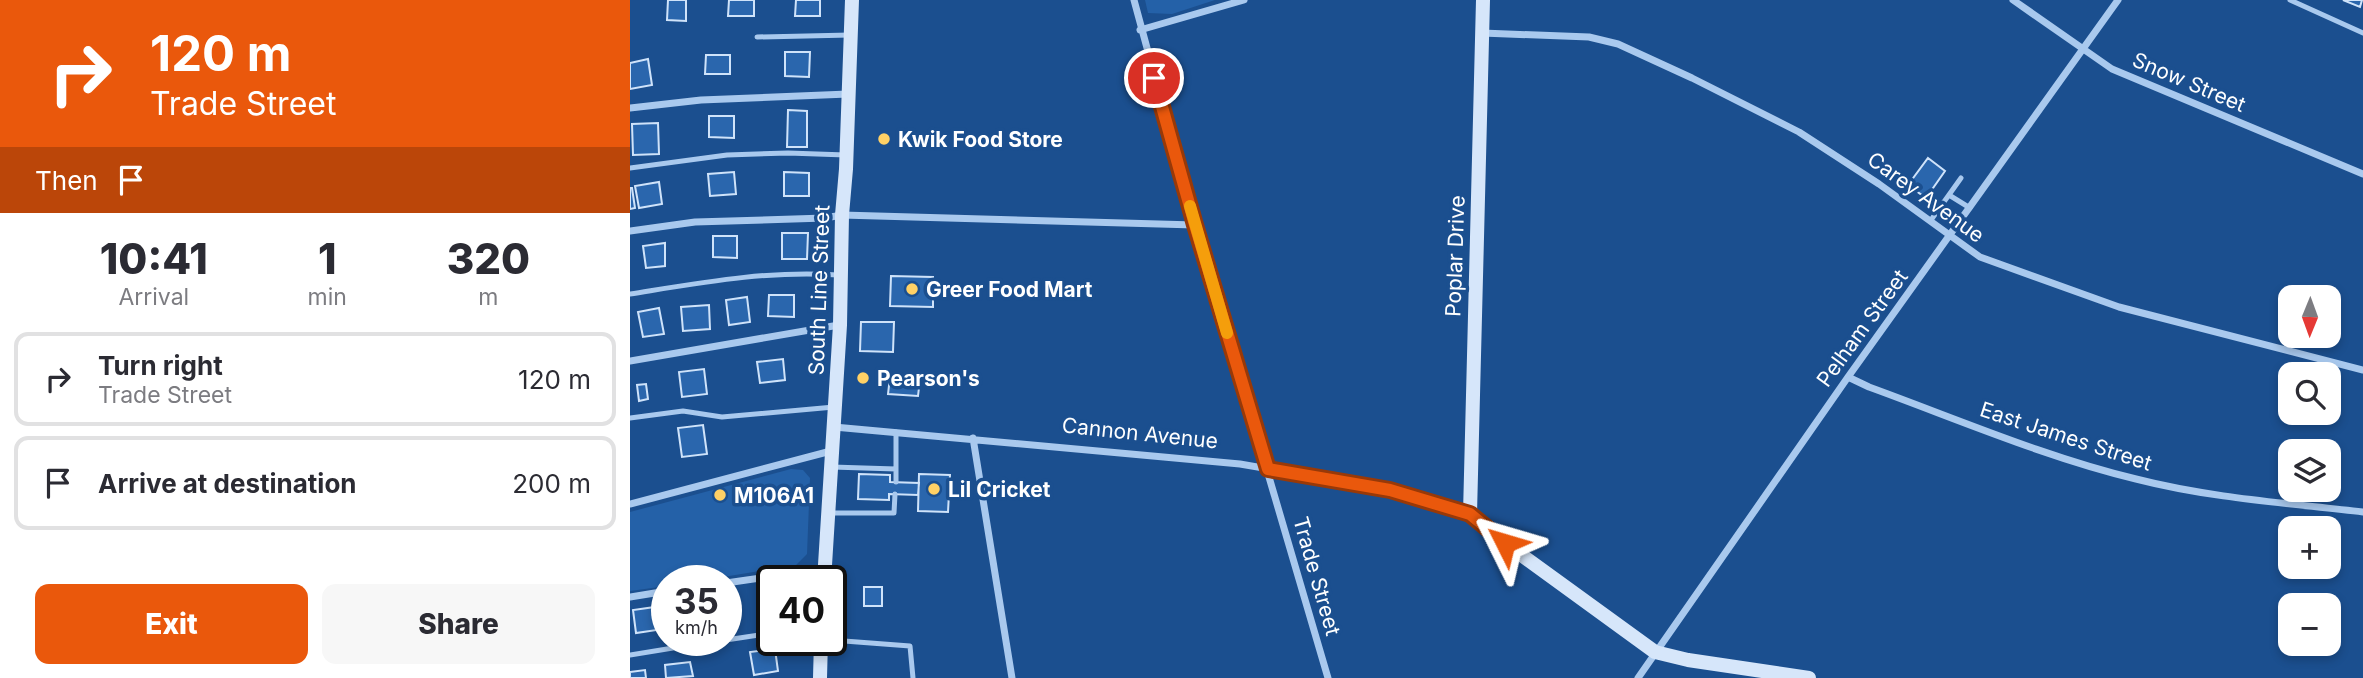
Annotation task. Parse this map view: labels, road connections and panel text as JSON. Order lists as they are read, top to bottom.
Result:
{
  "streets": {
    "street": [
      "Snow Street",
      "Carey Avenue",
      "Poplar Drive",
      "South Line Street",
      "Pelham Street",
      "Cannon Avenue",
      "East James Street",
      "Trade Street"
    ]
  },
  "crossings": [
    ["Snow Street", "Pelham Street"],
    ["Carey Avenue", "Poplar Drive"],
    ["Carey Avenue", "Pelham Street"],
    ["Poplar Drive", "Cannon Avenue"],
    ["South Line Street", "Cannon Avenue"],
    ["Pelham Street", "Cannon Avenue"],
    ["Pelham Street", "East James Street"],
    ["Cannon Avenue", "Trade Street"]
  ],
  "places": [
    "Kwik Food Store",
    "Greer Food Mart",
    "Pearson's",
    "Lil Cricket",
    "M106A1"
  ],
  "north": "bottom",
  "page": {
    "turn": ["120 m", "Trade Street"],
    "then": "Then",
    "eta": [
      "10:41",
      "Arrival",
      "1",
      "min",
      "320",
      "m"
    ],
    "map_buttons": ["+", "−"],
    "list": [
      {
        "name": "Turn right",
        "note": "Trade Street",
        "value": "120 m"
      },
      {
        "name": "Arrive at destination",
        "value": "200 m"
      }
    ],
    "speed": "35 km/h",
    "limit": "40",
    "buttons": ["Exit", "Share"]
  }
}
